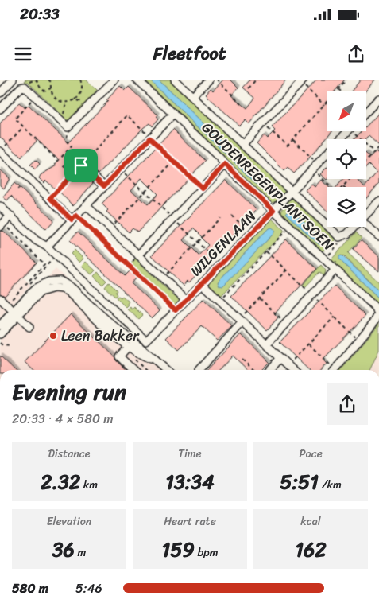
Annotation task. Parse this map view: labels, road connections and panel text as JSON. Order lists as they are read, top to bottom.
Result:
{
  "streets": {
    "street": ["GOUDENREGENPLANTSOEN", "WILGENLAAN"]
  },
  "crossings": [
    ["GOUDENREGENPLANTSOEN", "WILGENLAAN"]
  ],
  "places": ["Leen Bakker"],
  "north": "bottom left",
  "page": {
    "status": "20:33",
    "header": "Fleetfoot",
    "heading": ["Evening run", "20:33 · 4 × 580 m"],
    "stats": [
      ["Distance", "2.32 km"],
      ["Time", "13:34"],
      ["Pace", "5:51 /km"],
      ["Elevation", "36 m"],
      ["Heart rate", "159 bpm"],
      ["kcal", "162"]
    ],
    "list": [
      {
        "name": "580 m",
        "note": "5:46"
      }
    ]
  }
}
